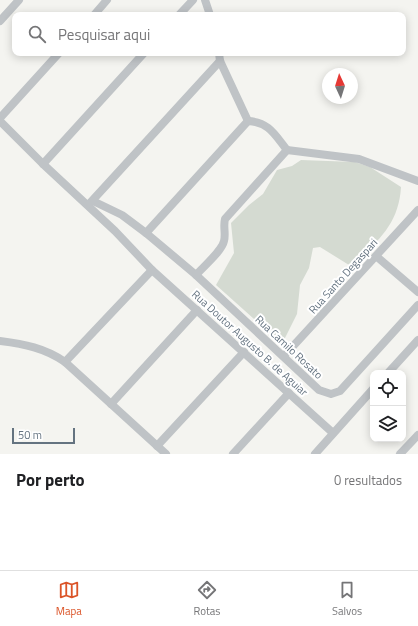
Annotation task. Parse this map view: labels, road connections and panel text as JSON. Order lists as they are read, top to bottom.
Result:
{
  "streets": {
    "street": ["Rua Santo Degaspari", "Rua Doutor Augusto B. de Aguiar", "Rua Camilo Rosato"]
  },
  "crossings": [
    ["Rua Santo Degaspari", "Rua Camilo Rosato"],
    ["Rua Doutor Augusto B. de Aguiar", "Rua Camilo Rosato"]
  ],
  "scale_bar": "50 m",
  "north": "top",
  "page": {
    "search": "Pesquisar aqui",
    "scale": "50 m",
    "heading": ["Por perto", "0 resultados"],
    "nav": ["Mapa", "Rotas", "Salvos"]
  }
}
